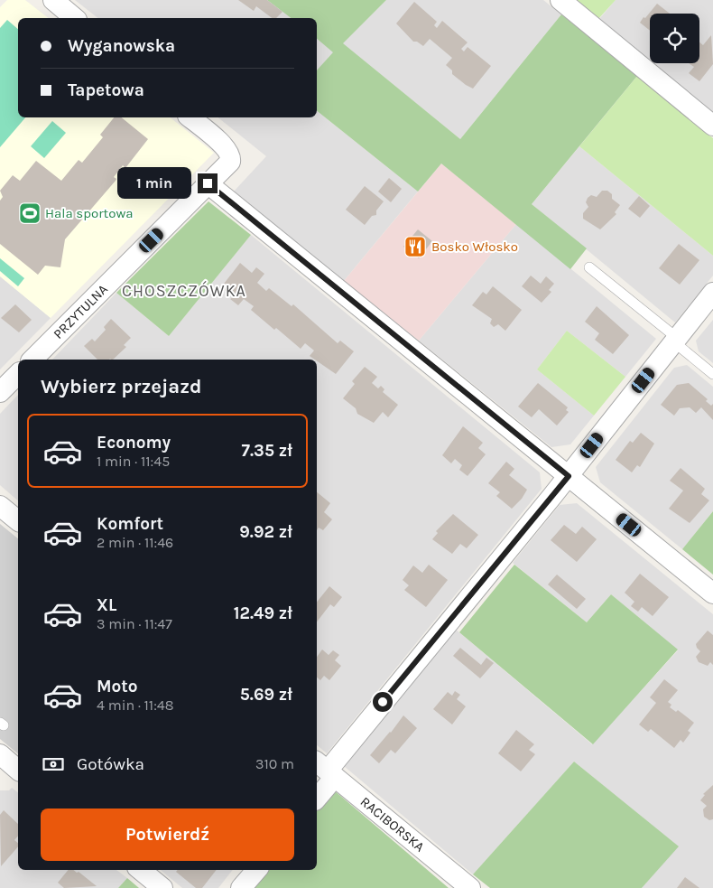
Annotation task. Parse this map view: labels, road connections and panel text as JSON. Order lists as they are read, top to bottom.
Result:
{
  "streets": {
    "street": ["PRZYTULNA", "RACIBORSKA"]
  },
  "districts": ["CHOSZCZÓWKA"],
  "places": {
    "sports": ["Hala sportowa"],
    "restaurant": ["Bosko Włosko"]
  },
  "page": {
    "banner": ["Wyganowska", "Tapetowa"],
    "bubble": "1 min",
    "heading": "Wybierz przejazd",
    "list": [
      {
        "name": "Economy",
        "note": "1 min · 11:45",
        "value": "7.35 zł"
      },
      {
        "name": "Komfort",
        "note": "2 min · 11:46",
        "value": "9.92 zł"
      },
      {
        "name": "XL",
        "note": "3 min · 11:47",
        "value": "12.49 zł"
      },
      {
        "name": "Moto",
        "note": "4 min · 11:48",
        "value": "5.69 zł"
      }
    ],
    "pay": ["Gotówka", "310 m"],
    "buttons": "Potwierdź"
  }
}
